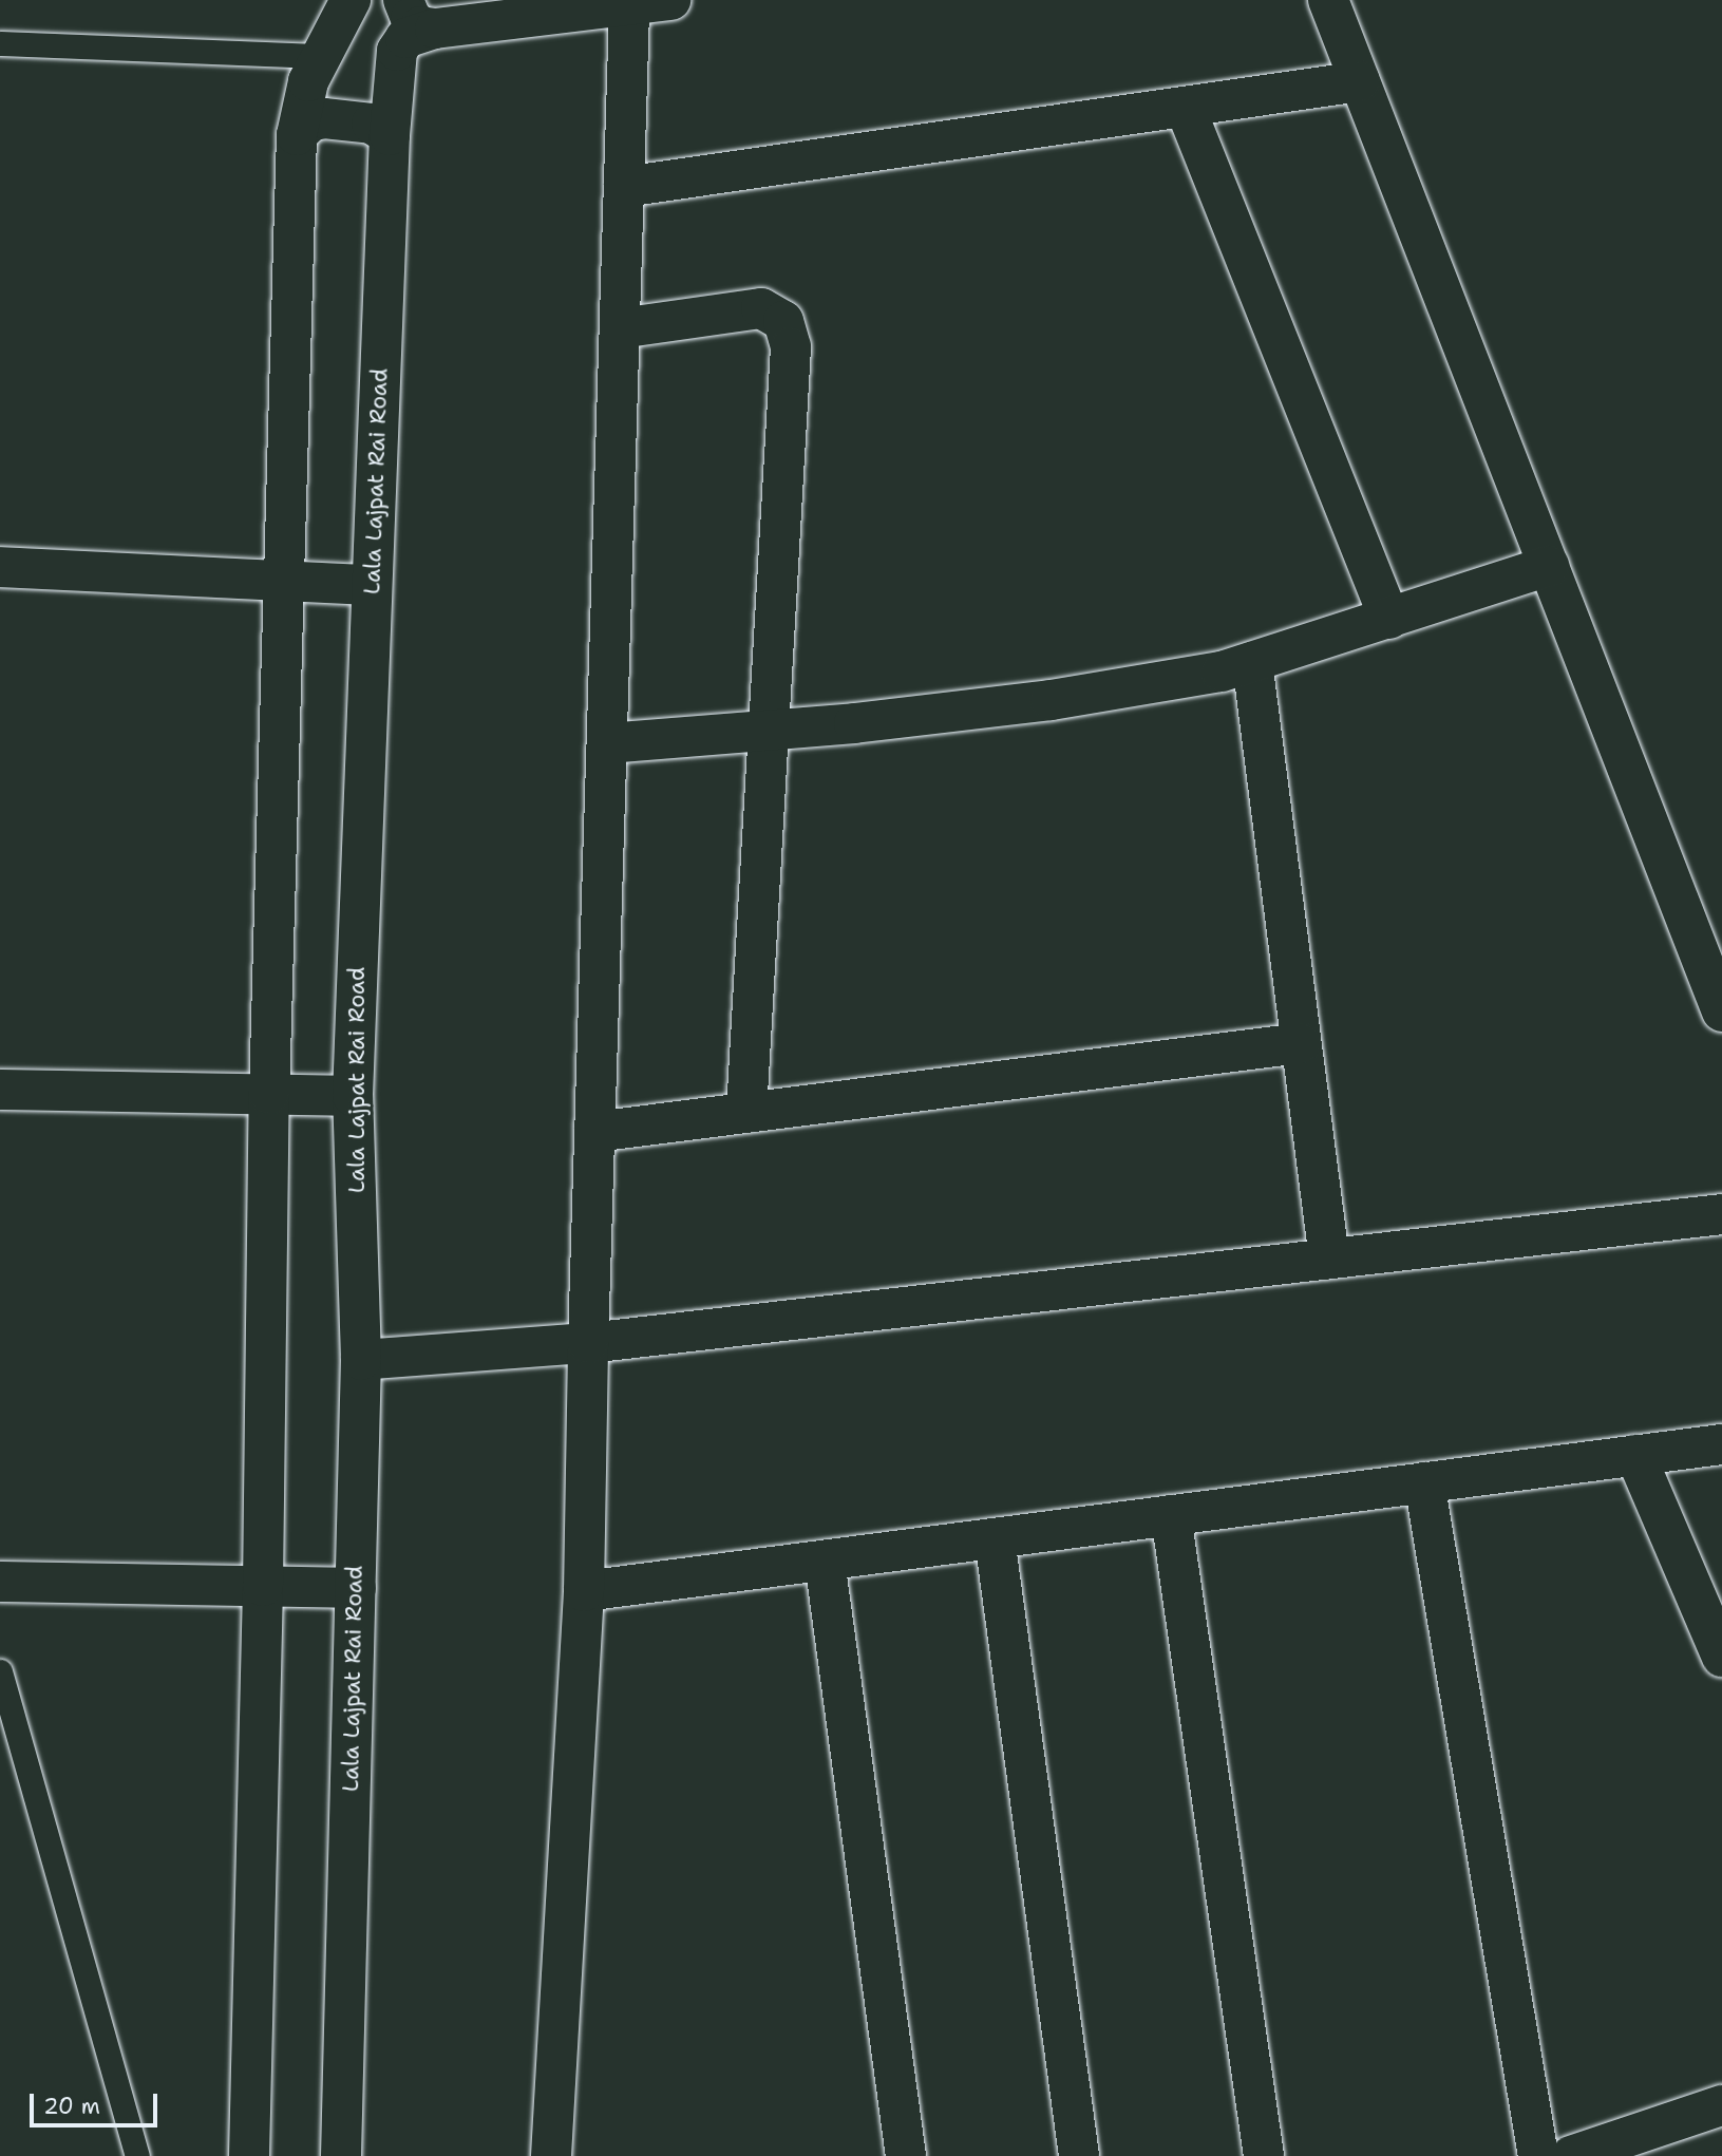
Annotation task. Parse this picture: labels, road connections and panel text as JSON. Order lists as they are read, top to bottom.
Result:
{
  "streets": {
    "street": ["Lala Lajpat Rai Road"]
  },
  "scale_bar": "20 m"
}
